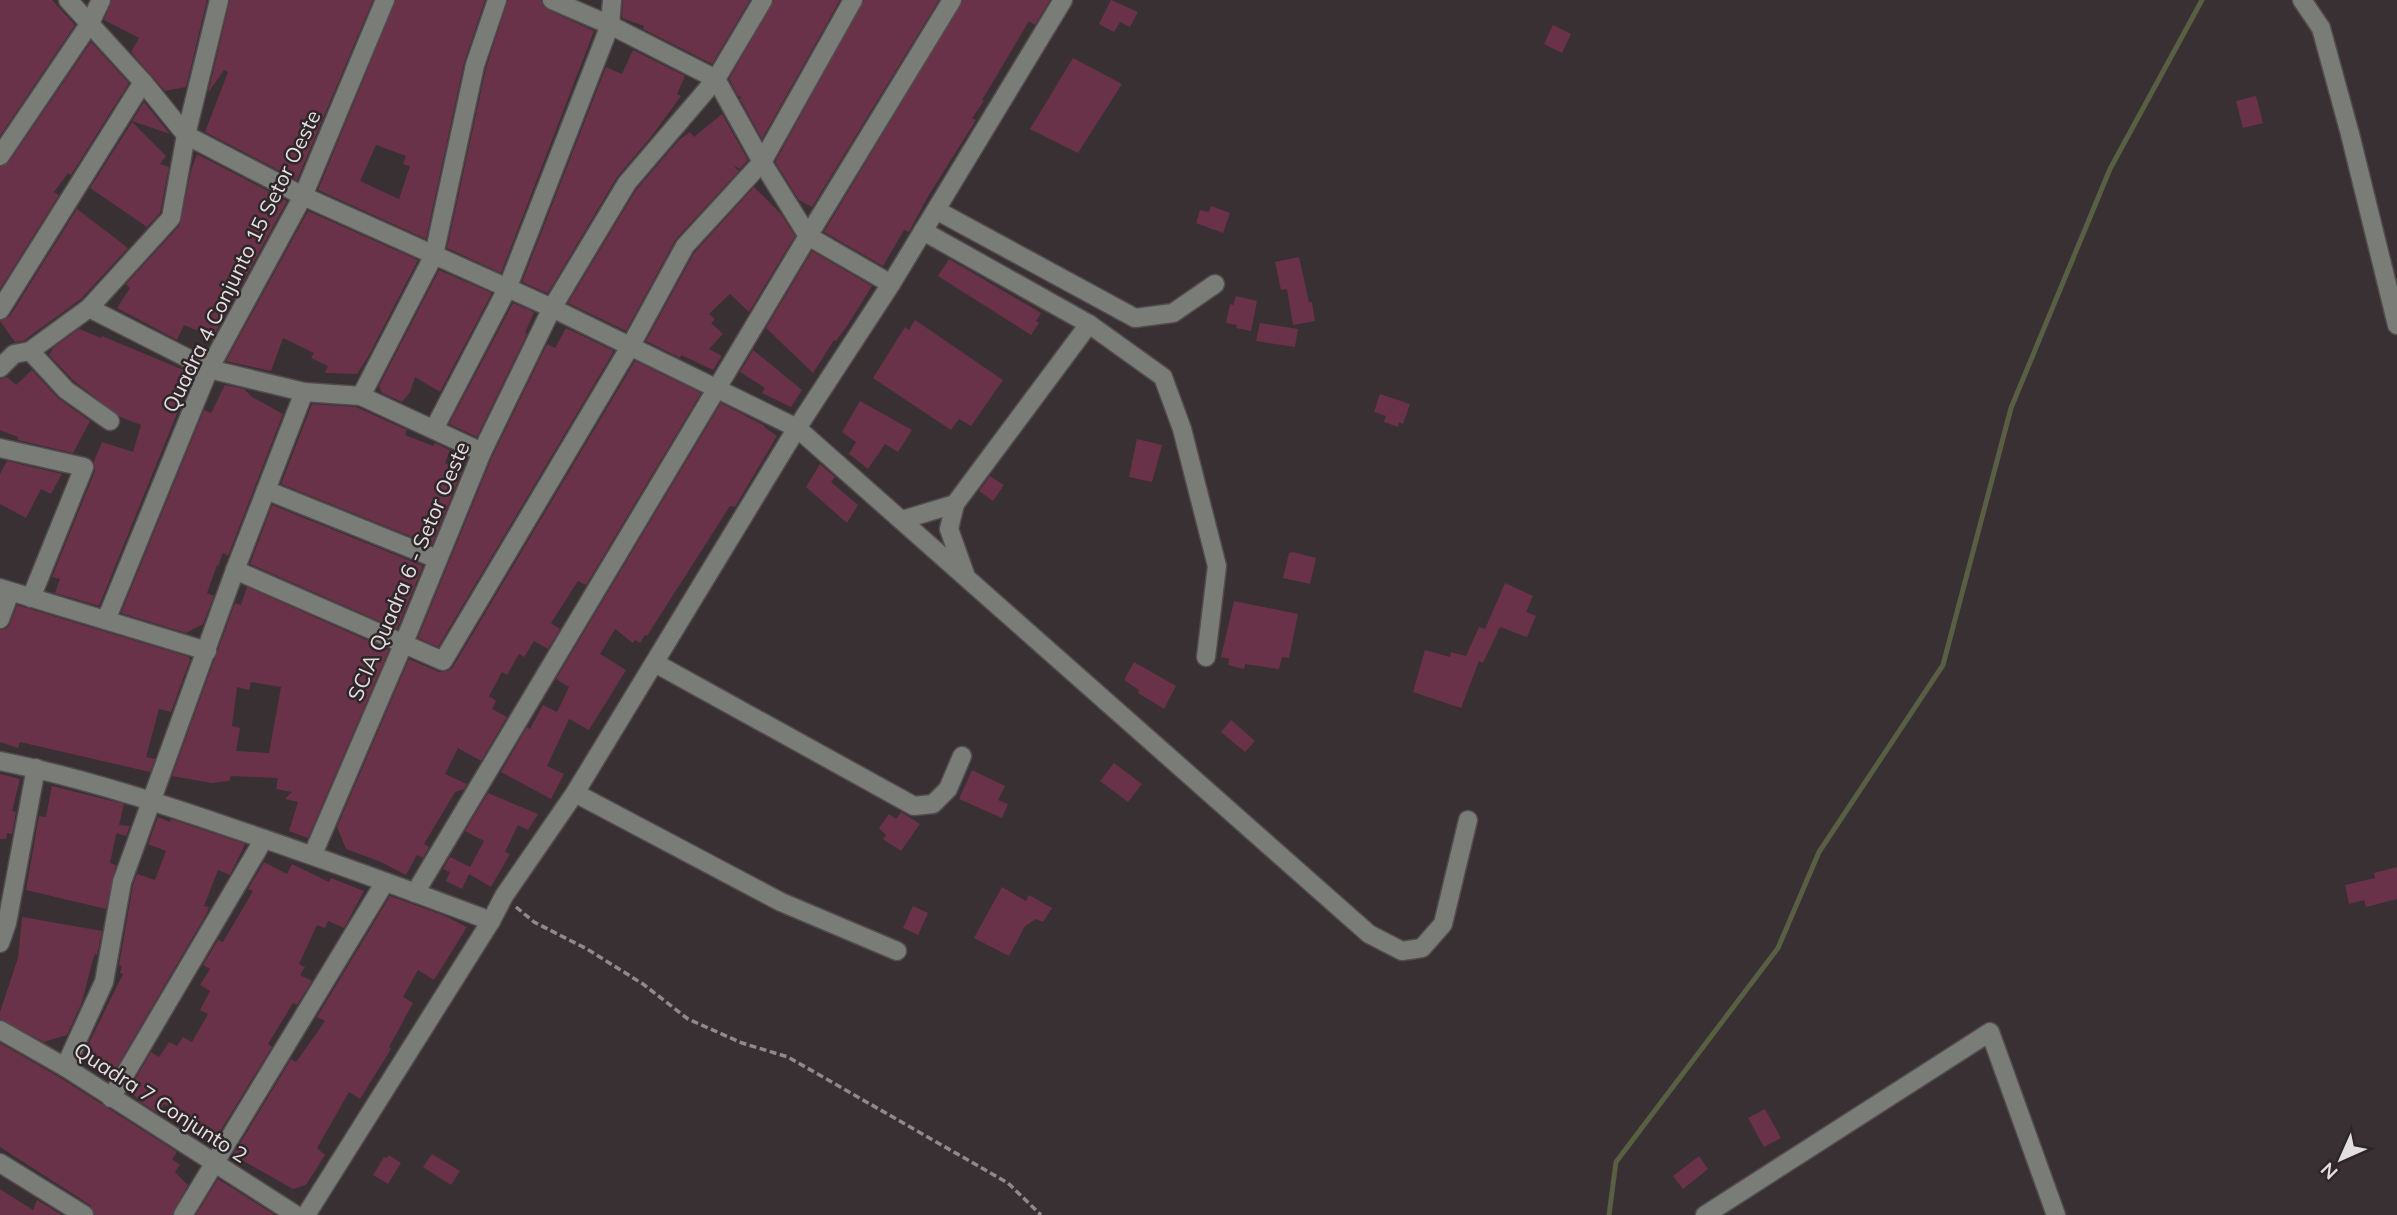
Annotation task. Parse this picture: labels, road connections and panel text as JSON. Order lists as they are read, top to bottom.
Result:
{
  "streets": {
    "street": ["Quadra 4 Conjunto 15 Setor Oeste", "SCIA Quadra 6 - Setor Oeste", "Quadra 7 Conjunto 2"]
  },
  "north": "bottom left"
}
